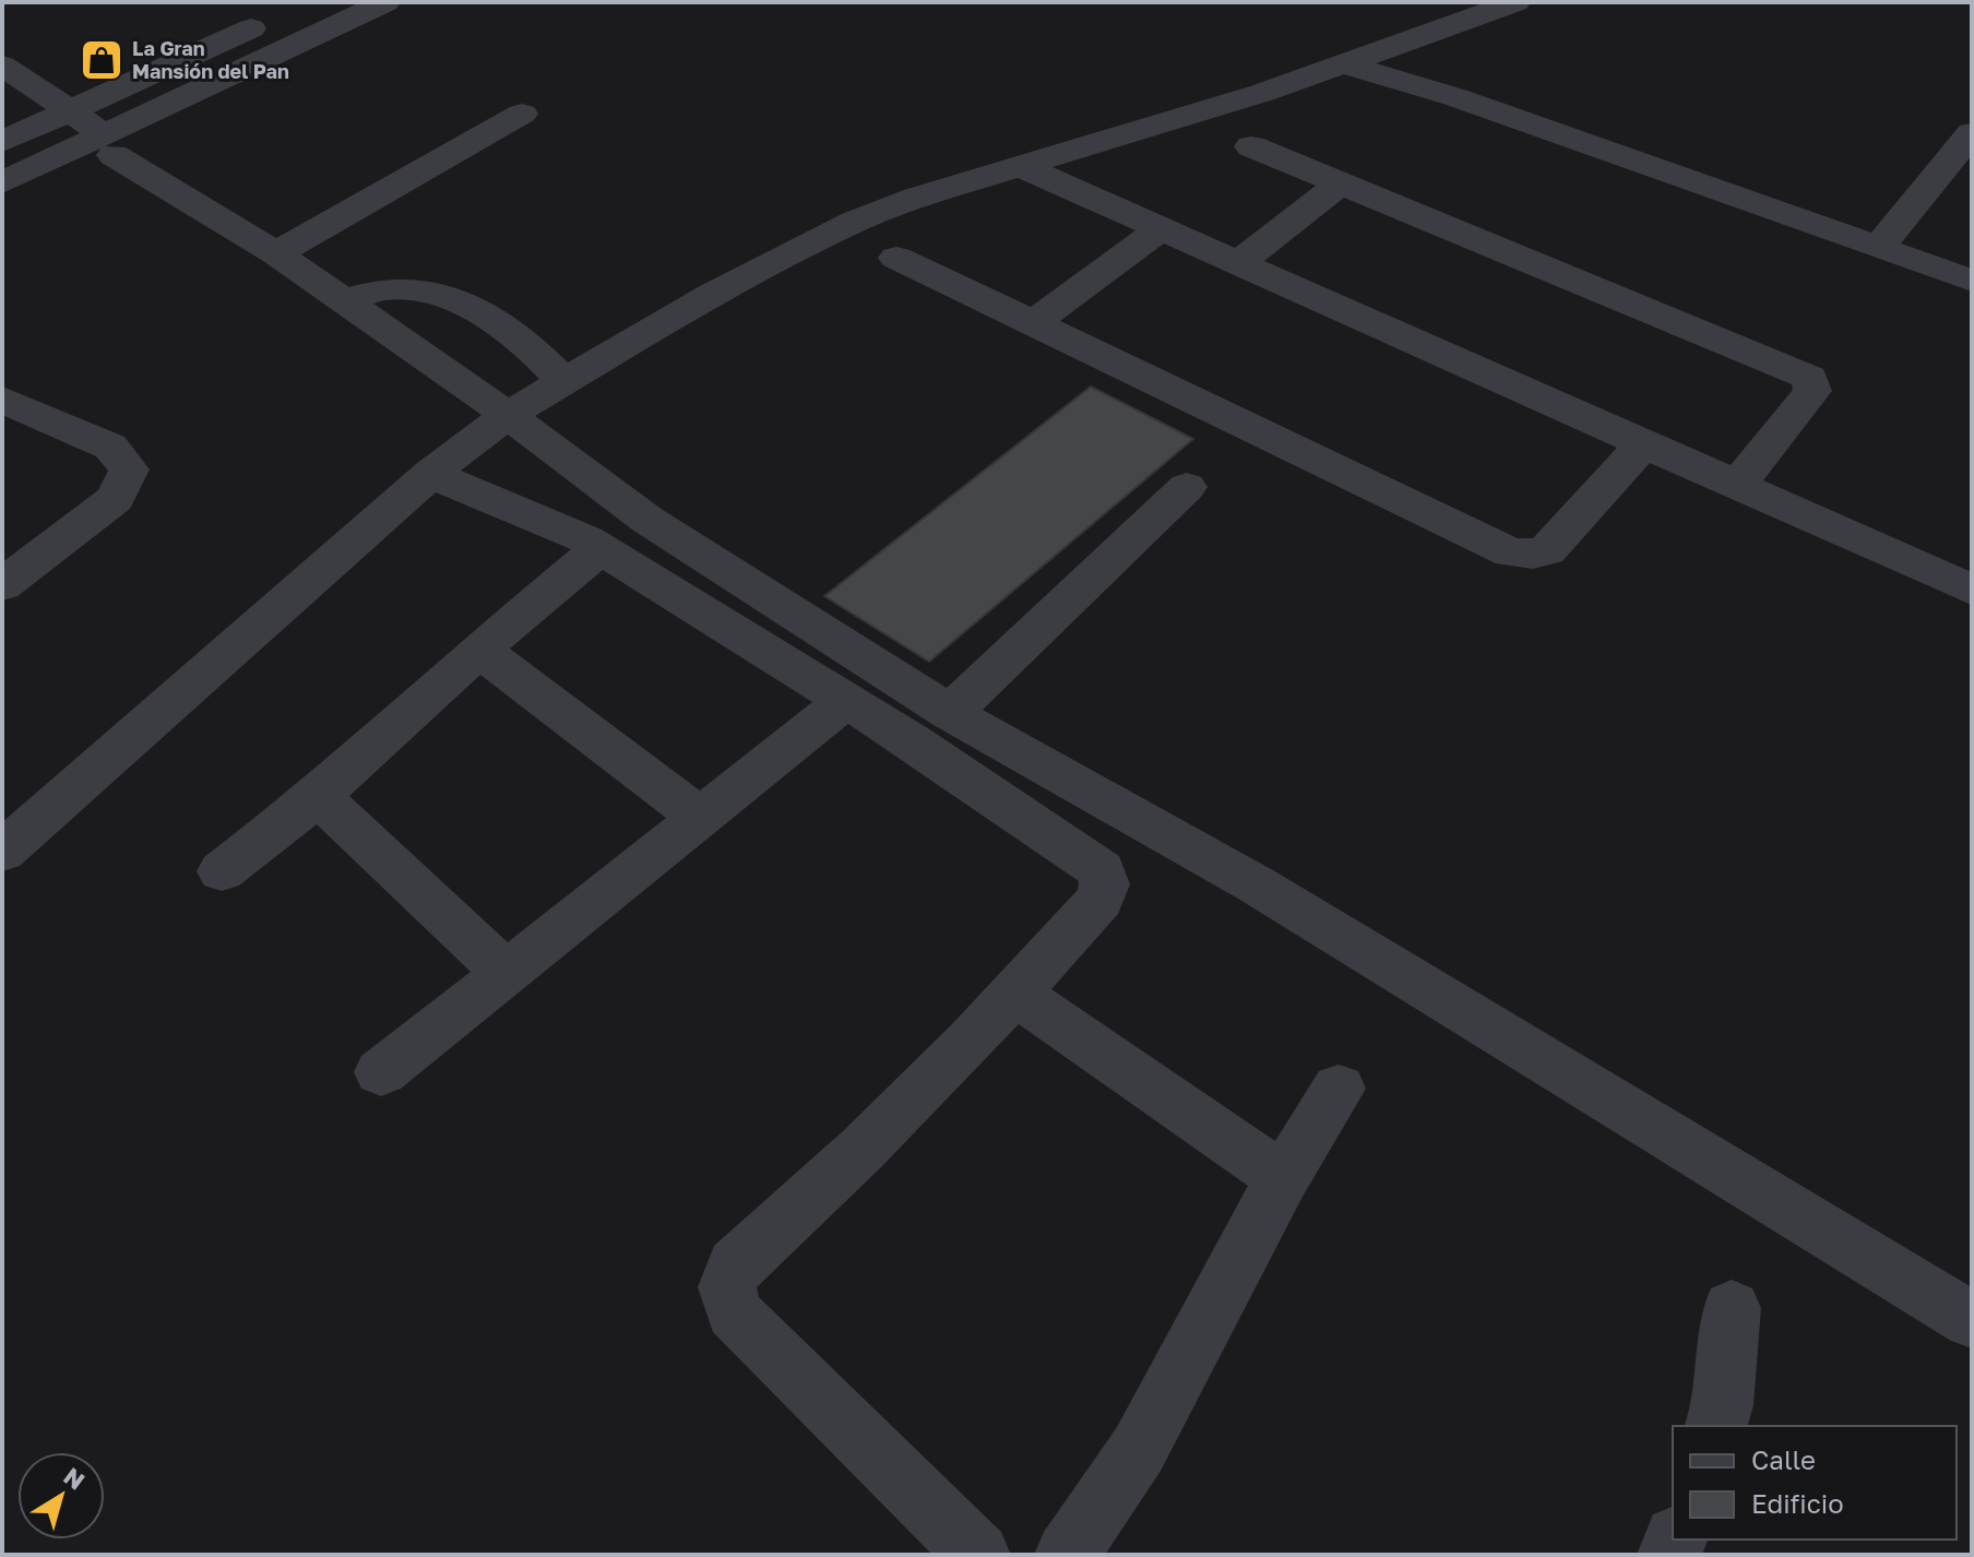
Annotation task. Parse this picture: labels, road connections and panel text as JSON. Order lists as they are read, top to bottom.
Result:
{
  "places": {
    "shop": ["La Gran Mansión del Pan"]
  },
  "legend": ["Calle", "Edificio"],
  "north": "top right"
}
